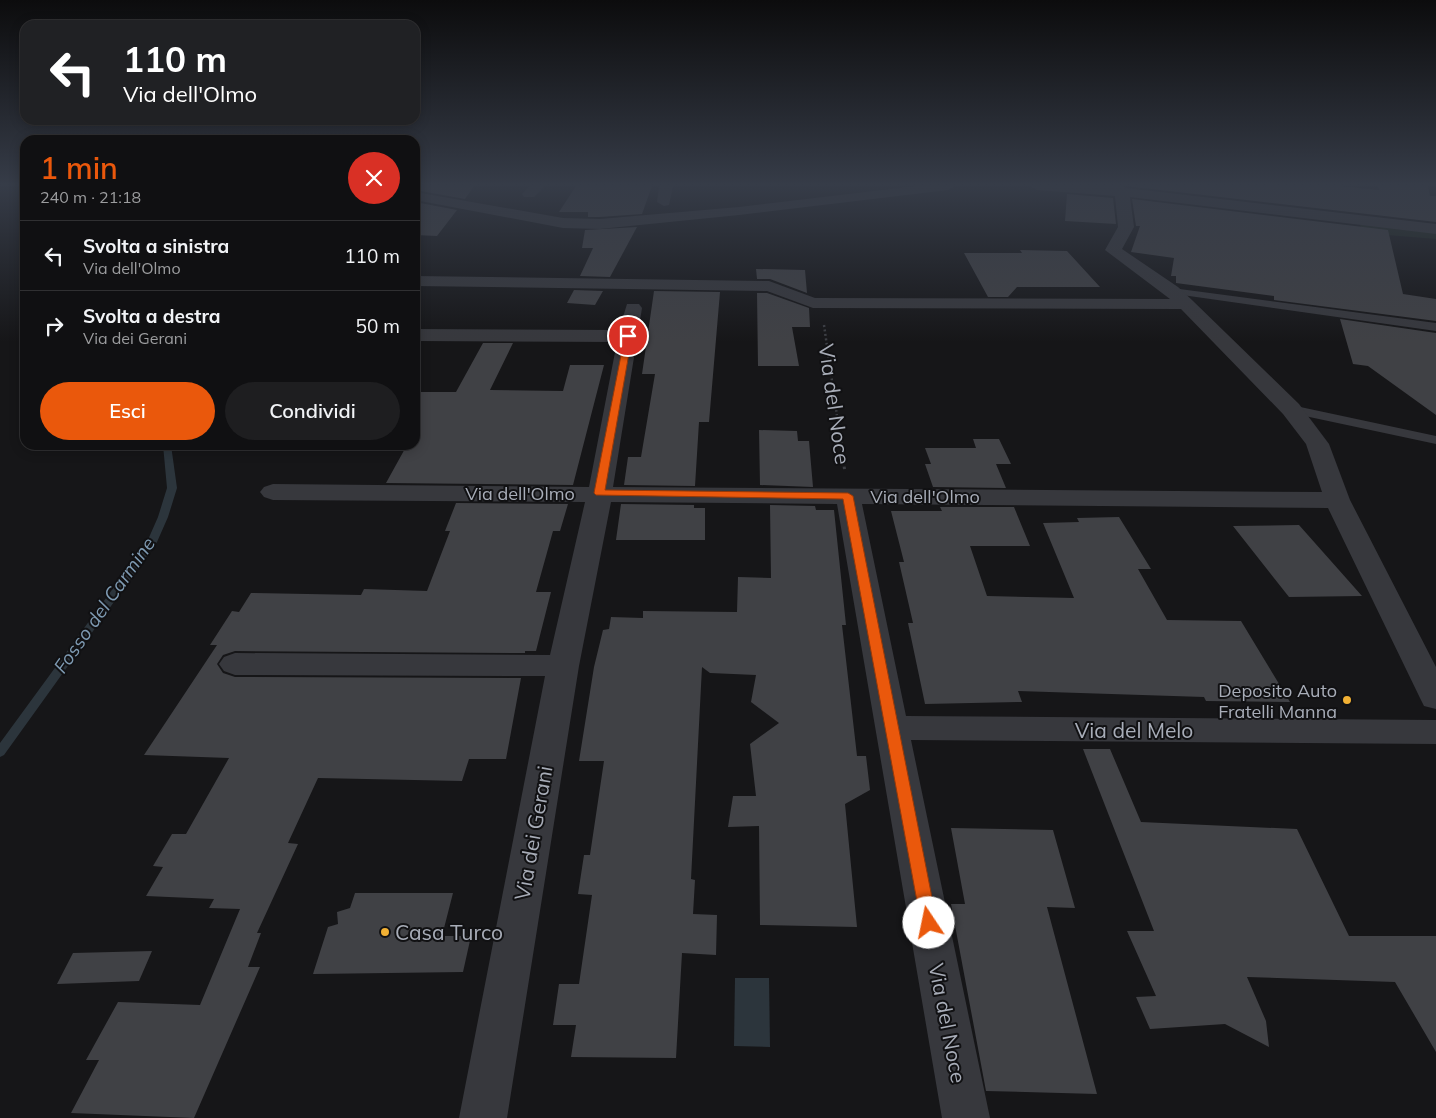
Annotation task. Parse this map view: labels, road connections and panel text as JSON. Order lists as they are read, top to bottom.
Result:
{
  "streets": {
    "street": [
      "Via del Noce",
      "Via dell'Olmo",
      "Via del Melo",
      "Via dei Gerani"
    ]
  },
  "crossings": [
    ["Via del Noce", "Via dell'Olmo"],
    ["Via del Noce", "Via del Melo"],
    ["Via dell'Olmo", "Via dei Gerani"]
  ],
  "water": ["Fosso del Carmine"],
  "places": ["Deposito Auto Fratelli Manna", "Casa Turco"],
  "page": {
    "turn": ["110 m", "Via dell'Olmo"],
    "heading": ["1 min", "240 m · 21:18"],
    "list": [
      {
        "name": "Svolta a sinistra",
        "note": "Via dell'Olmo",
        "value": "110 m"
      },
      {
        "name": "Svolta a destra",
        "note": "Via dei Gerani",
        "value": "50 m"
      }
    ],
    "buttons": ["Esci", "Condividi"]
  }
}
